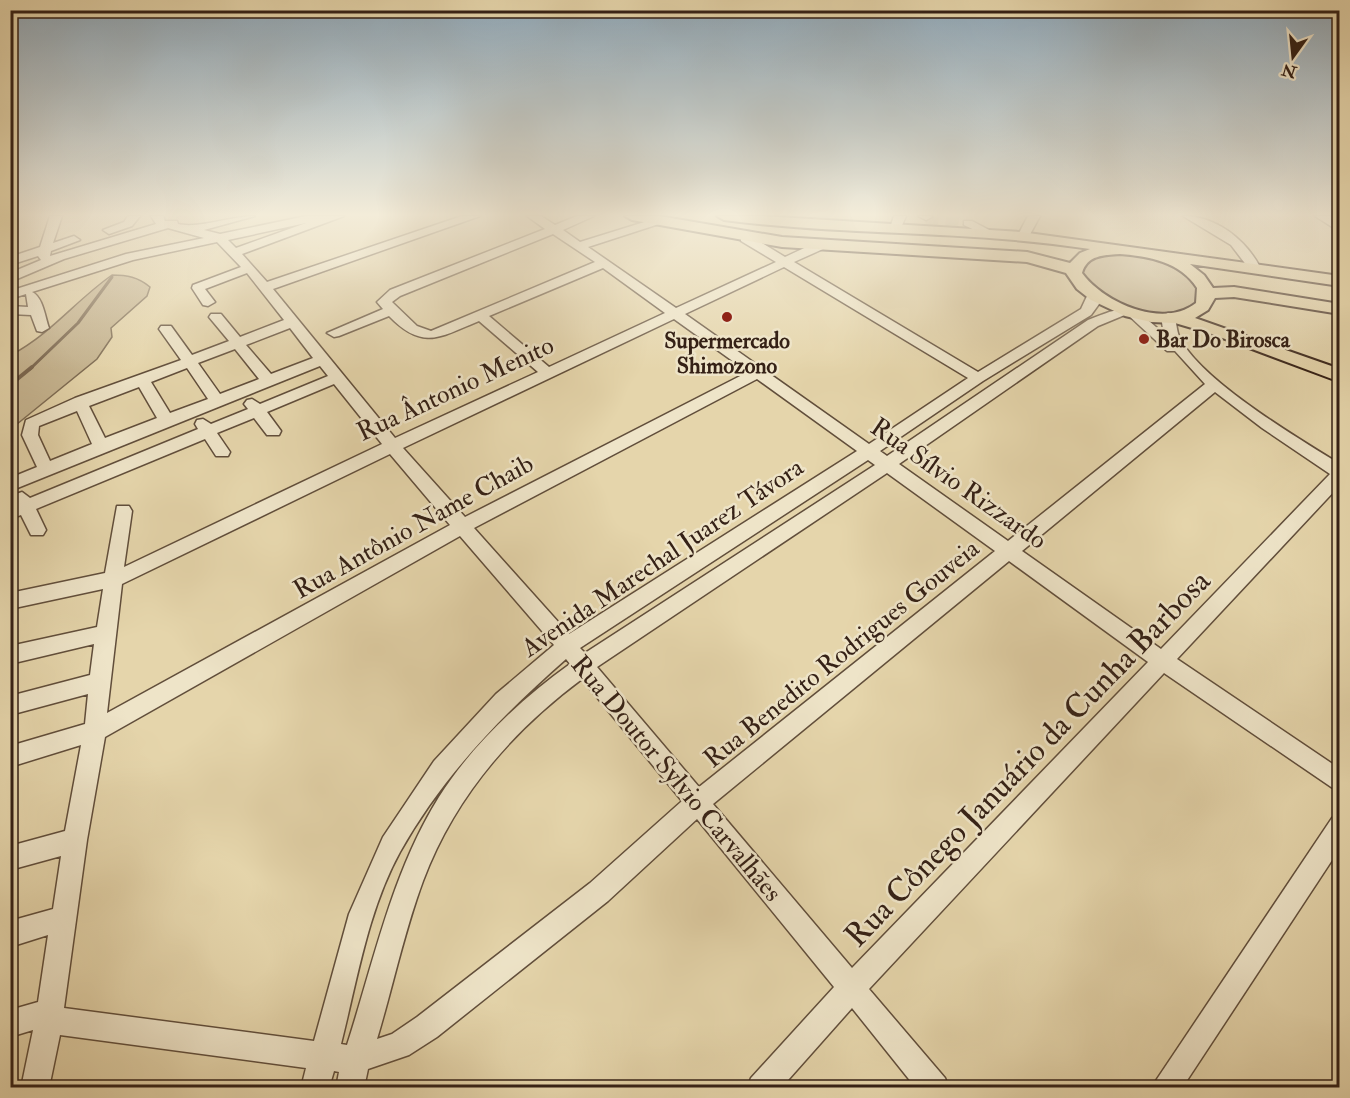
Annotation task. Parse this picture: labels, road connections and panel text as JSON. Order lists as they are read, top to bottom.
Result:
{
  "streets": {
    "street": [
      "Rua Ântonio Menito",
      "Rua Sílvio Rizzardo",
      "Rua Antônio Name Chaib",
      "Avenida Marechal Juarez Távora",
      "Rua Benedito Rodrigues Gouveia",
      "Rua Cônego Januário da Cunha Barbosa",
      "Rua Doutor Sylvio Carvalhães"
    ]
  },
  "crossings": [
    ["Rua Ântonio Menito", "Rua Sílvio Rizzardo"],
    ["Rua Ântonio Menito", "Rua Doutor Sylvio Carvalhães"],
    ["Rua Sílvio Rizzardo", "Rua Antônio Name Chaib"],
    ["Rua Sílvio Rizzardo", "Avenida Marechal Juarez Távora"],
    ["Rua Sílvio Rizzardo", "Rua Benedito Rodrigues Gouveia"],
    ["Rua Sílvio Rizzardo", "Rua Cônego Januário da Cunha Barbosa"],
    ["Rua Antônio Name Chaib", "Rua Doutor Sylvio Carvalhães"],
    ["Avenida Marechal Juarez Távora", "Rua Benedito Rodrigues Gouveia"],
    ["Avenida Marechal Juarez Távora", "Rua Doutor Sylvio Carvalhães"],
    ["Rua Benedito Rodrigues Gouveia", "Rua Doutor Sylvio Carvalhães"],
    ["Rua Cônego Januário da Cunha Barbosa", "Rua Doutor Sylvio Carvalhães"]
  ],
  "places": ["Supermercado Shimozono", "Bar Do Birosca"],
  "north": "bottom"
}
